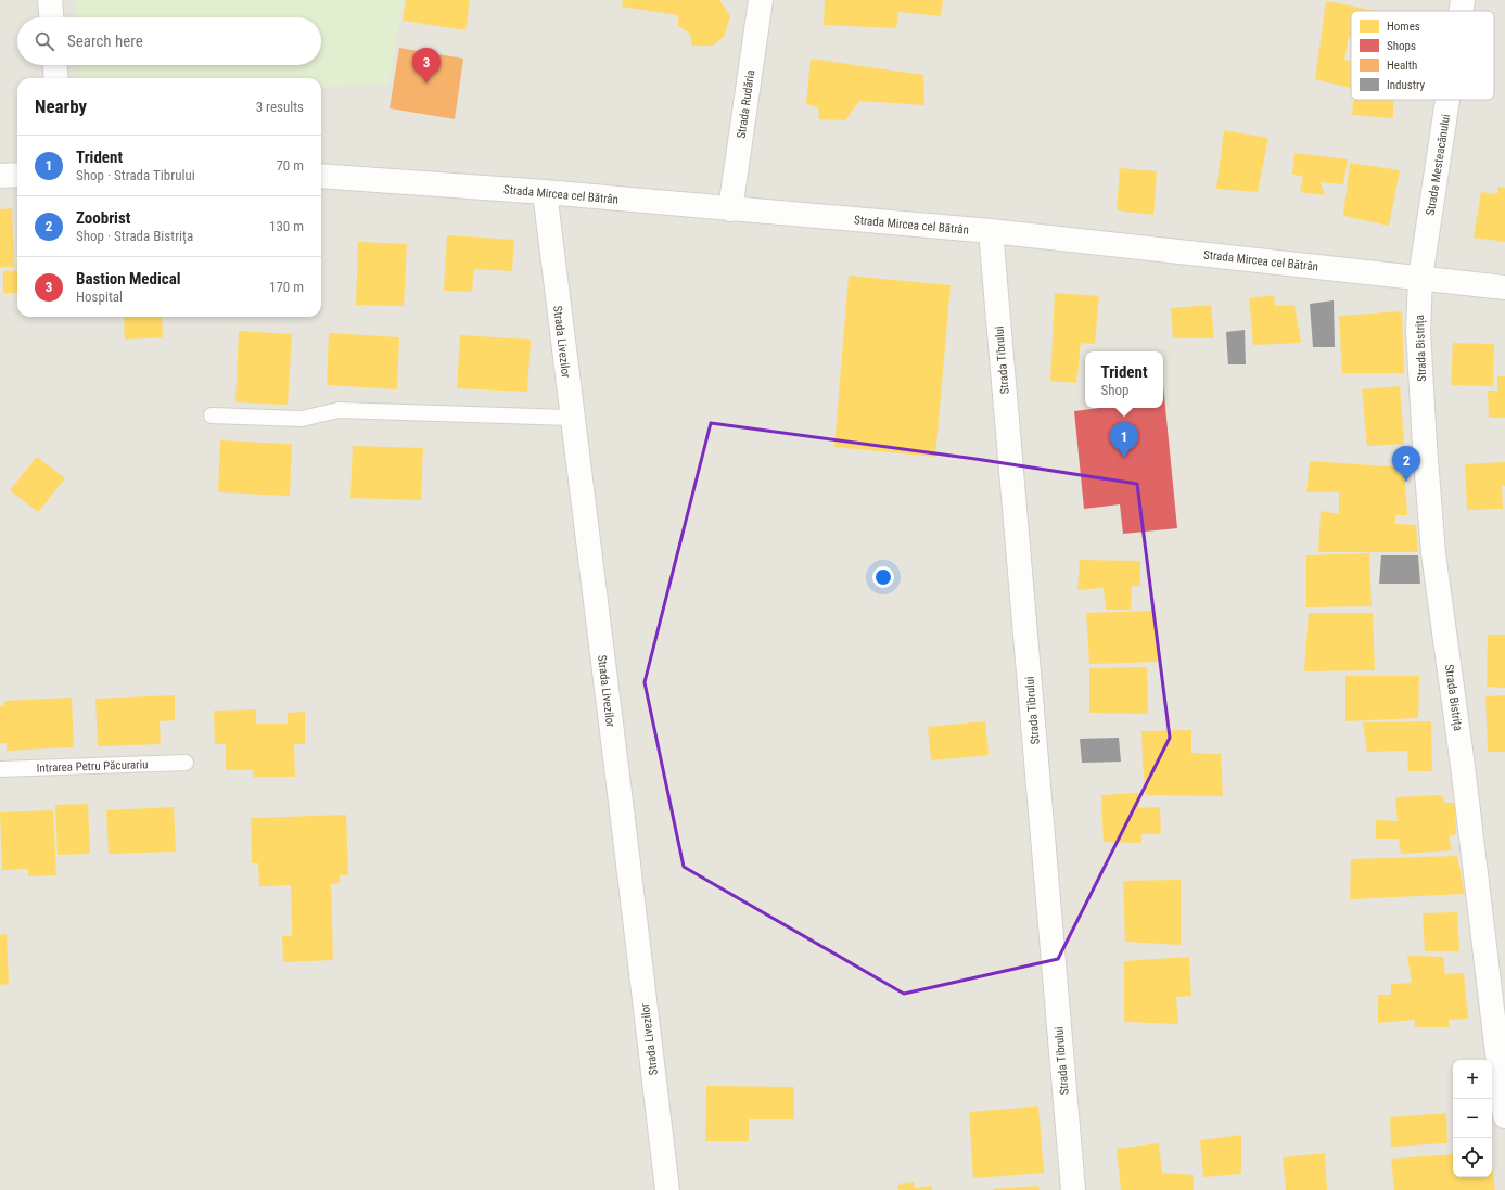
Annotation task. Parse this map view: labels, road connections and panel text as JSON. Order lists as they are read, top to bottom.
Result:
{
  "streets": {
    "street": [
      "Strada Rudăria",
      "Strada Mesteacănului",
      "Strada Mircea cel Bătrân",
      "Strada Livezilor",
      "Strada Bistrița",
      "Strada Tibrului"
    ],
    "lane": ["Intrarea Petru Păcurariu"]
  },
  "crossings": [
    ["Strada Rudăria", "Strada Mircea cel Bătrân"],
    ["Strada Mesteacănului", "Strada Mircea cel Bătrân"],
    ["Strada Mesteacănului", "Strada Bistrița"],
    ["Strada Mircea cel Bătrân", "Strada Livezilor"],
    ["Strada Mircea cel Bătrân", "Strada Bistrița"],
    ["Strada Mircea cel Bătrân", "Strada Tibrului"]
  ],
  "legend": [
    "Homes",
    "Shops",
    "Health",
    "Industry"
  ],
  "page": {
    "search": "Search here",
    "pins": ["3", "1", "2"],
    "heading": ["Nearby", "3 results"],
    "list": [
      {
        "mark": "1",
        "name": "Trident",
        "note": "Shop · Strada Tibrului",
        "value": "70 m"
      },
      {
        "mark": "2",
        "name": "Zoobrist",
        "note": "Shop · Strada Bistrița",
        "value": "130 m"
      },
      {
        "mark": "3",
        "name": "Bastion Medical",
        "note": "Hospital",
        "value": "170 m"
      }
    ],
    "popup": ["Trident", "Shop"],
    "map_buttons": ["+", "−"]
  }
}
